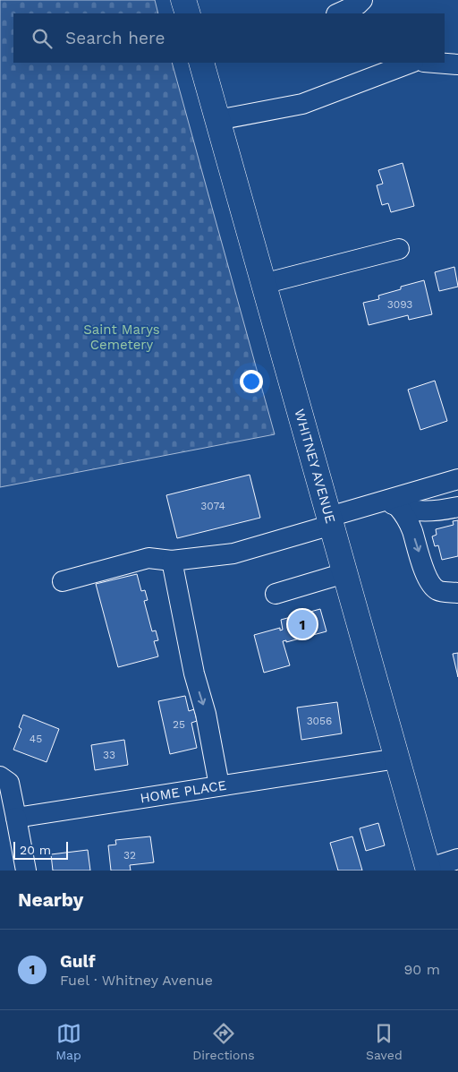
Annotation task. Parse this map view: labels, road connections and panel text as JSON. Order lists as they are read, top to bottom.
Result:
{
  "streets": {
    "highway": ["WHITNEY AVENUE"],
    "street": ["HOME PLACE"]
  },
  "crossings": [
    ["WHITNEY AVENUE", "HOME PLACE"]
  ],
  "parks": ["Saint Marys Cemetery"],
  "house_numbers": [
    "3093",
    "3074",
    "3056",
    "25",
    "45",
    "33",
    "32"
  ],
  "scale_bar": "20 m",
  "page": {
    "search": "Search here",
    "pins": "1",
    "scale": "20 m",
    "heading": "Nearby",
    "list": [
      {
        "mark": "1",
        "name": "Gulf",
        "note": "Fuel · Whitney Avenue",
        "value": "90 m"
      }
    ],
    "nav": ["Map", "Directions", "Saved"]
  }
}
